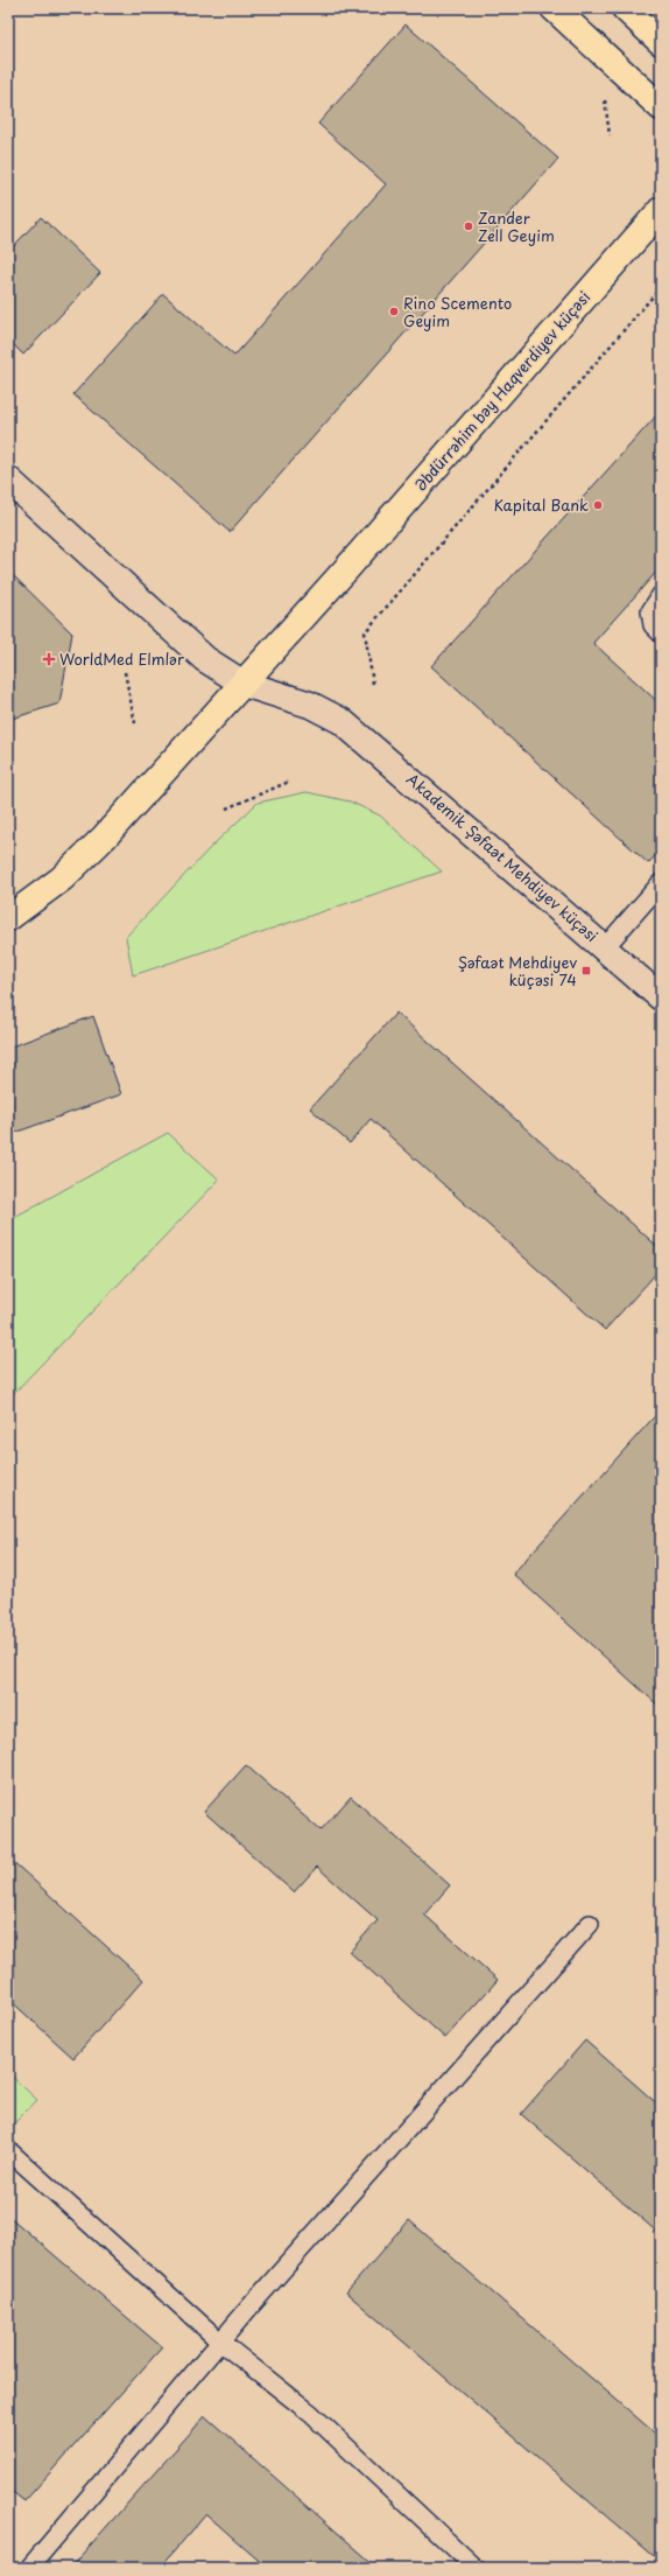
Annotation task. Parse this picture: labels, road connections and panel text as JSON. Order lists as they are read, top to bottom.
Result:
{
  "streets": {
    "main road": ["Əbdürrəhim bəy Haqverdiyev küçəsi", "Akademik Şəfaət Mehdiyev küçəsi"]
  },
  "crossings": [
    ["Əbdürrəhim bəy Haqverdiyev küçəsi", "Akademik Şəfaət Mehdiyev küçəsi"]
  ],
  "places": {
    "other": ["Zander Zell Geyim", "Rino Scemento Geyim", "Kapital Bank"],
    "health": ["WorldMed Elmlər"],
    "transit": ["Şəfaət Mehdiyev küçəsi 74"]
  }
}
